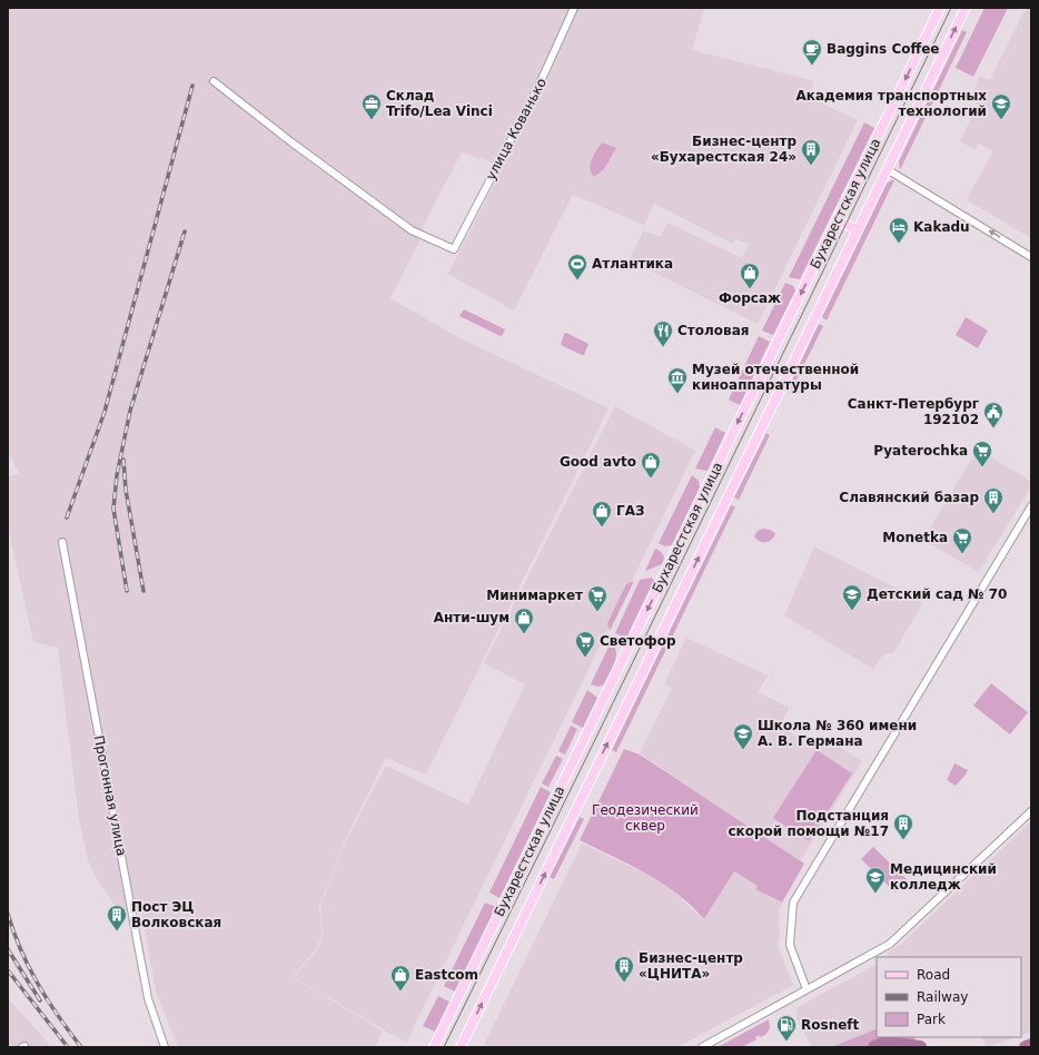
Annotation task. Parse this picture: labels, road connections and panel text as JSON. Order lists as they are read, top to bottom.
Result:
{
  "streets": {
    "main road": ["Бухарестская улица"],
    "street": ["улица Кованько", "Прогонная улица"]
  },
  "parks": ["Геодезический сквер"],
  "places": {
    "cafe": ["Baggins Coffee"],
    "office": ["Склад Trifo/Lea Vinci"],
    "school or university": [
      "Академия транспортных технологий",
      "Детский сад № 70",
      "Школа № 360 имени А. В. Германа",
      "Медицинский колледж"
    ],
    "building": [
      "Бизнес-центр «Бухарестская 24»",
      "Славянский базар",
      "Подстанция скорой помощи №17",
      "Пост ЭЦ Волковская",
      "Бизнес-центр «ЦНИТА»"
    ],
    "hotel": ["Kakadu"],
    "sports": ["Атлантика"],
    "shop": [
      "Форсаж",
      "Good avto",
      "ГАЗ",
      "Анти-шум",
      "Eastcom"
    ],
    "restaurant": ["Столовая"],
    "museum": ["Музей отечественной киноаппаратуры"],
    "public building": ["Санкт-Петербург 192102"],
    "supermarket": [
      "Pyaterochka",
      "Monetka",
      "Минимаркет",
      "Светофор"
    ],
    "fuel station": ["Rosneft"]
  },
  "legend": ["Road", "Railway", "Park"]
}
